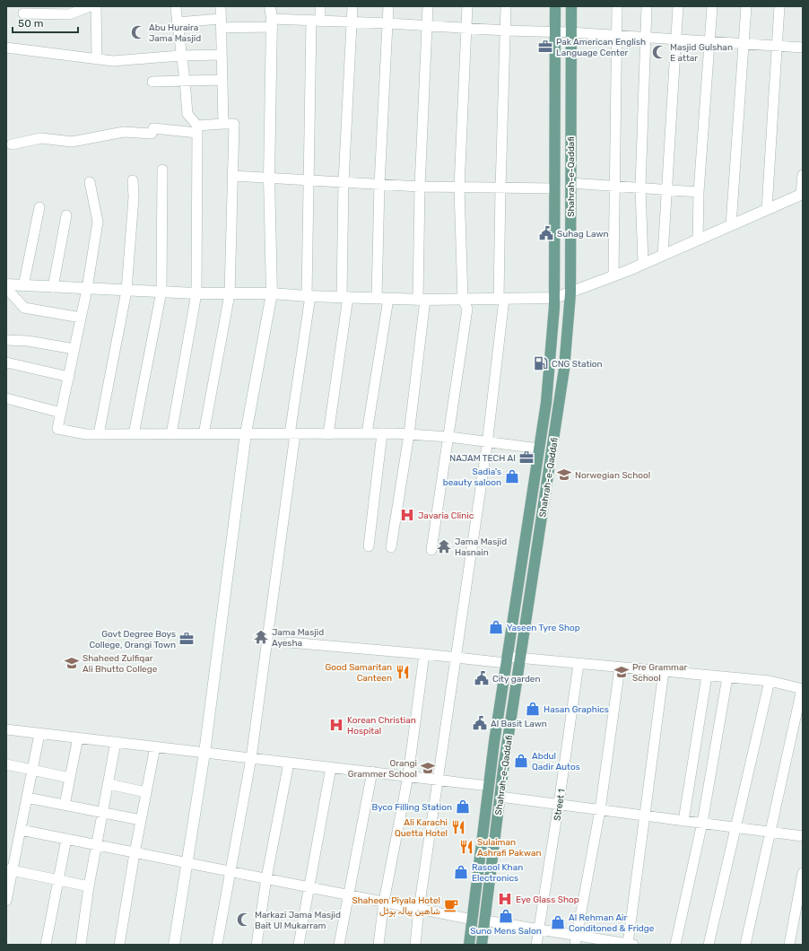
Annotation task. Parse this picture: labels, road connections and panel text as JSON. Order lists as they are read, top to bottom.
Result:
{
  "streets": {
    "main road": ["Shahrah-e-Qaddafi"],
    "street": ["Street 1"]
  },
  "places": {
    "mosque": ["Abu Huraira Jama Masjid", "Masjid Gulshan E attar", "Markazi Jama Masjid Bait Ul Mukarram"],
    "office": ["Pak American English Language Center", "NAJAM TECH AI", "Govt Degree Boys College, Orangi Town"],
    "public building": ["Suhag Lawn", "City garden", "Al Basit Lawn"],
    "fuel station": ["CNG Station"],
    "school or university": [
      "Norwegian School",
      "Shaheed Zulfiqar Ali Bhutto College",
      "Pre Grammar School",
      "Orangi Grammer School"
    ],
    "shop": [
      "Sadia's beauty saloon",
      "Yaseen Tyre Shop",
      "Hasan Graphics",
      "Abdul Qadir Autos",
      "Byco Filling Station",
      "Rasool Khan Electronics",
      "Suno Mens Salon",
      "Al Rehman Air Conditoned & Fridge"
    ],
    "hospital": ["Javaria Clinic", "Korean Christian Hospital", "Eye Glass Shop"],
    "temple": ["Jama Masjid Hasnain", "Jama Masjid Ayesha"],
    "restaurant": ["Good Samaritan Canteen", "Ali Karachi Quetta Hotel", "Sulaiman Ashrafi Pakwan"],
    "cafe": ["Shaheen Piyala Hotel شاھین پیالہ ہوٹل"]
  },
  "scale_bar": "50 m"
}
